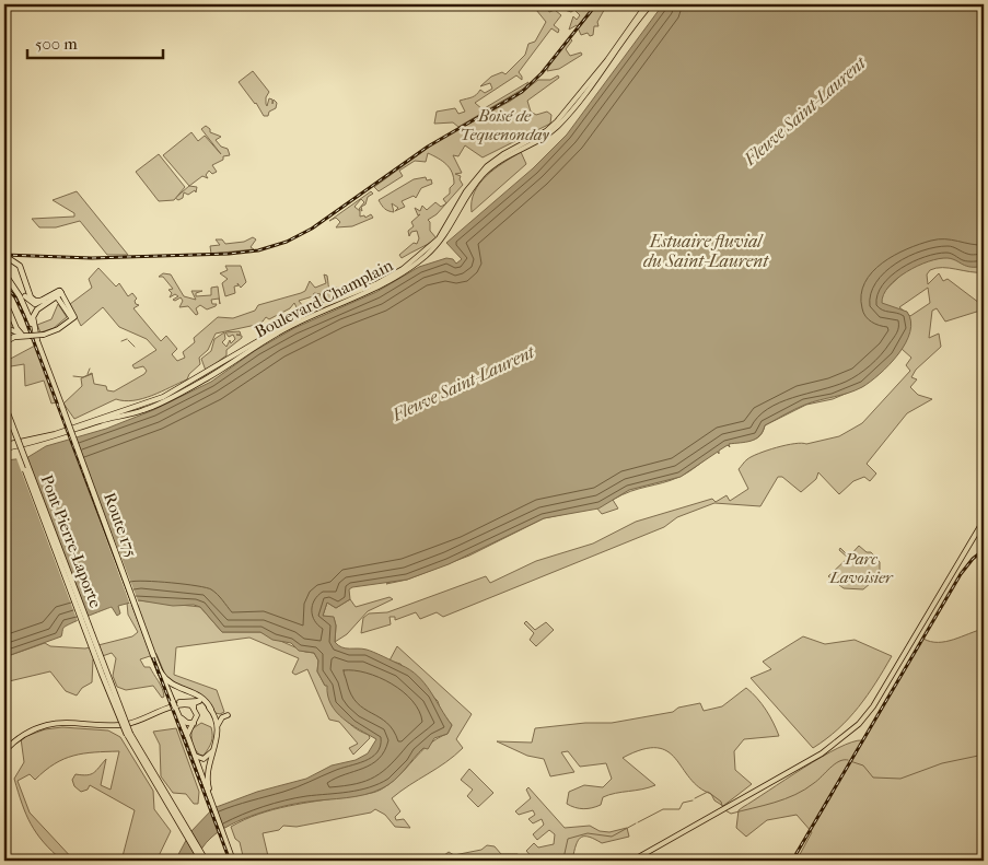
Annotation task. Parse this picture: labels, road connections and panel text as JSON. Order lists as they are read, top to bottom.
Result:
{
  "streets": {
    "highway": ["Route 175", "Pont Pierre-Laporte"],
    "main road": ["Boulevard Champlain"]
  },
  "water": ["Fleuve Saint-Laurent", "Estuaire fluvial du Saint-Laurent"],
  "parks": ["Boisé de Tequenonday", "Parc Lavoisier"],
  "scale_bar": "500 m"
}
